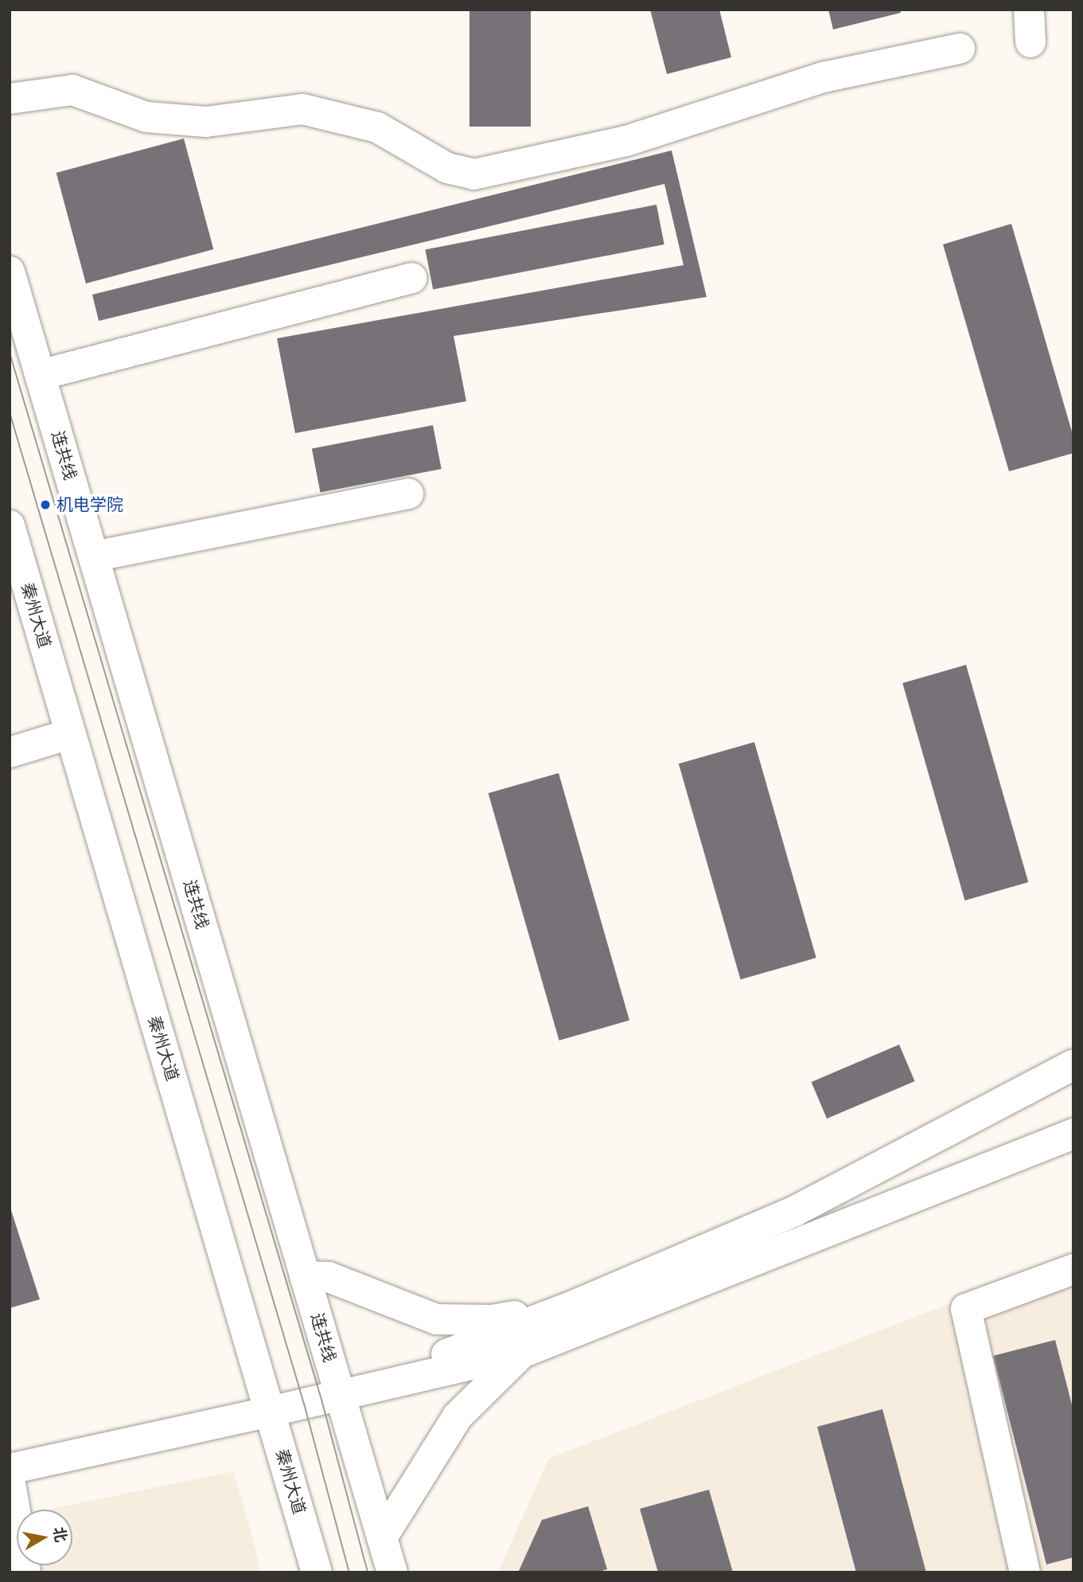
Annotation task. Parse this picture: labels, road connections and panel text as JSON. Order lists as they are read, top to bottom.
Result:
{
  "streets": {
    "main road": ["连共线", "秦州大道"]
  },
  "places": ["机电学院"],
  "north": "right"
}
